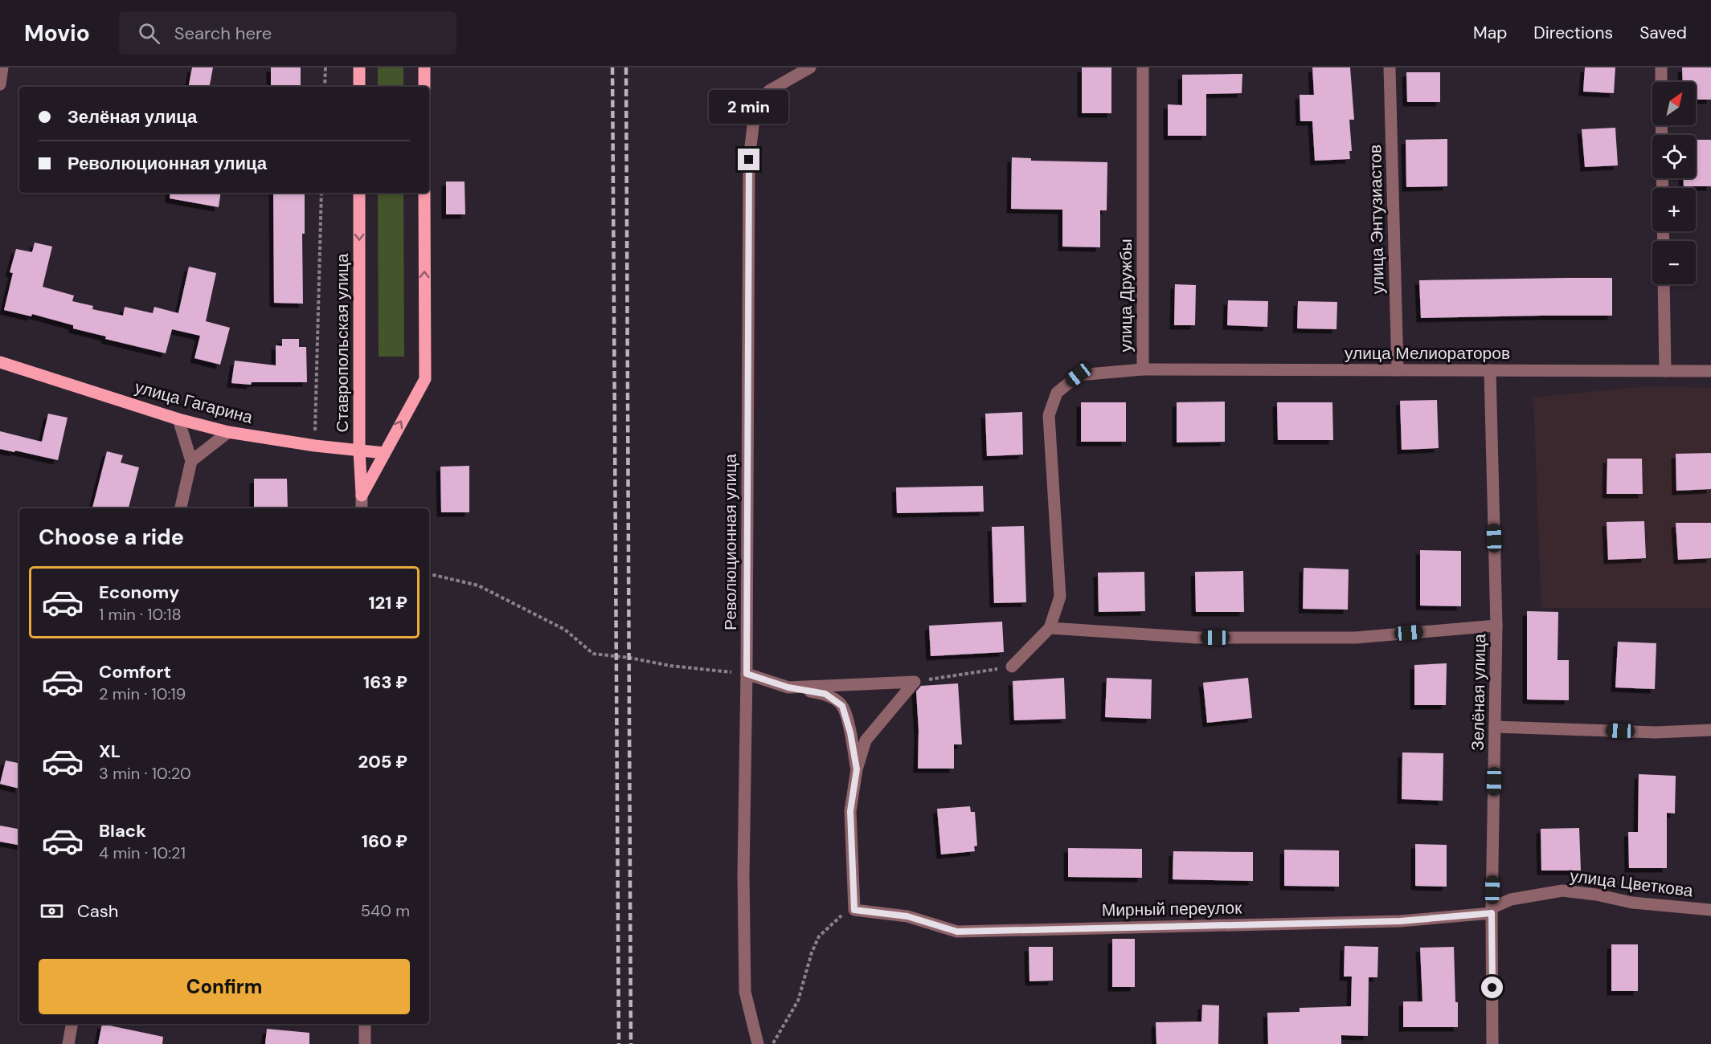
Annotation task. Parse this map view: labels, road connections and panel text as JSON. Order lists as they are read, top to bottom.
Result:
{
  "streets": {
    "main road": ["Ставропольская улица", "улица Гагарина"],
    "street": [
      "улица Энтузиастов",
      "улица Дружбы",
      "улица Мелиораторов",
      "Революционная улица",
      "Зелёная улица",
      "улица Цветкова",
      "Мирный переулок"
    ]
  },
  "crossings": [
    ["улица Энтузиастов", "улица Мелиораторов"],
    ["улица Дружбы", "улица Мелиораторов"],
    ["Ставропольская улица", "улица Гагарина"],
    ["улица Мелиораторов", "Зелёная улица"],
    ["Зелёная улица", "улица Цветкова"],
    ["Зелёная улица", "Мирный переулок"],
    ["улица Цветкова", "Мирный переулок"]
  ],
  "north": "top right",
  "page": {
    "header": "Movio",
    "search": "Search here",
    "nav": ["Map", "Directions", "Saved"],
    "map_buttons": ["+", "−"],
    "banner": ["Зелёная улица", "Революционная улица"],
    "bubble": "2 min",
    "heading": "Choose a ride",
    "list": [
      {
        "name": "Economy",
        "note": "1 min · 10:18",
        "value": "121 ₽"
      },
      {
        "name": "Comfort",
        "note": "2 min · 10:19",
        "value": "163 ₽"
      },
      {
        "name": "XL",
        "note": "3 min · 10:20",
        "value": "205 ₽"
      },
      {
        "name": "Black",
        "note": "4 min · 10:21",
        "value": "160 ₽"
      }
    ],
    "pay": ["Cash", "540 m"],
    "buttons": "Confirm"
  }
}
